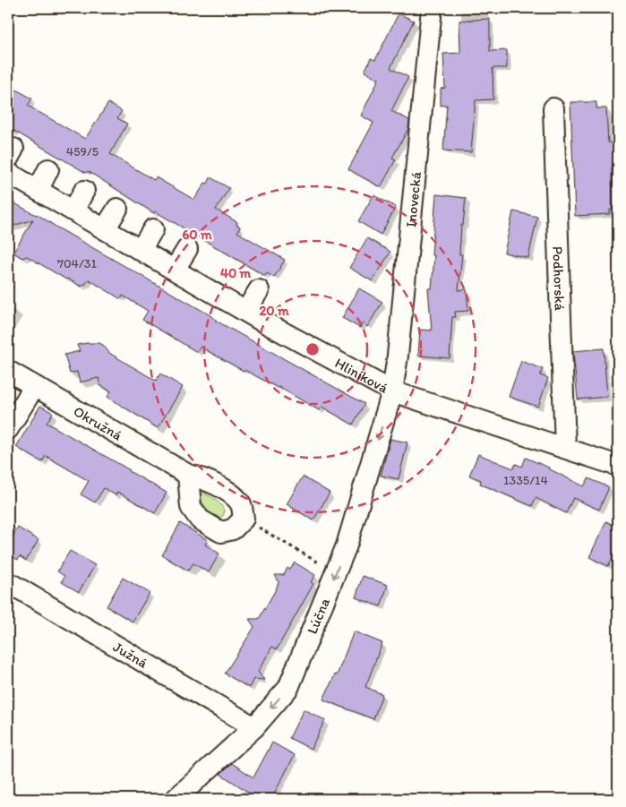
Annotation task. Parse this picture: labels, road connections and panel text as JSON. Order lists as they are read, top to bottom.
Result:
{
  "streets": {
    "street": [
      "Inovecká",
      "Podhorská",
      "Hliníková",
      "Okružná",
      "Lúčna",
      "Južná"
    ]
  },
  "crossings": [
    ["Inovecká", "Hliníková"],
    ["Inovecká", "Lúčna"],
    ["Podhorská", "Hliníková"],
    ["Hliníková", "Lúčna"],
    ["Lúčna", "Južná"]
  ],
  "one_way": ["Lúčna"],
  "house_numbers": ["459/5", "704/31", "1335/14"],
  "rings": ["60 m", "40 m", "20 m"]
}
